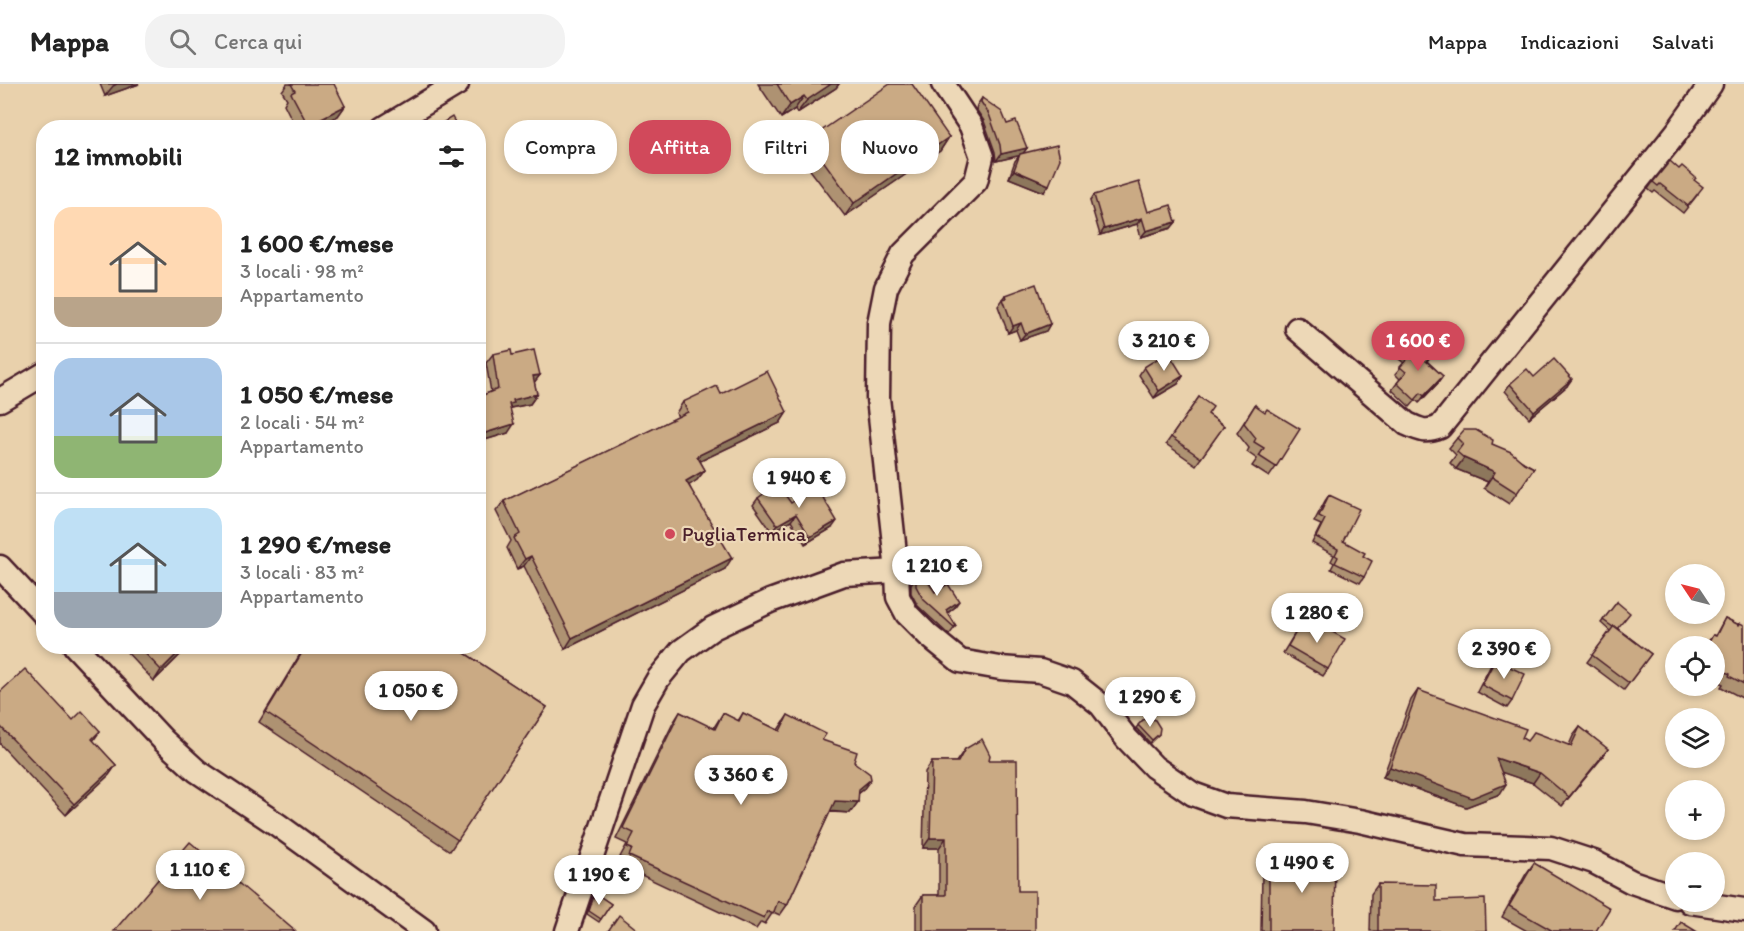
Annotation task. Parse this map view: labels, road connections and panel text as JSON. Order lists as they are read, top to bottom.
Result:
{
  "places": ["PugliaTermica"],
  "north": "top left",
  "page": {
    "header": "Mappa",
    "search": "Cerca qui",
    "nav": ["Mappa", "Indicazioni", "Salvati"],
    "chip": [
      "Compra",
      "Affitta",
      "Filtri",
      "Nuovo"
    ],
    "heading": "12 immobili",
    "list": [
      {
        "name": "1 600 €/mese",
        "note": "3 locali · 98 m² · Appartamento"
      },
      {
        "name": "1 050 €/mese",
        "note": "2 locali · 54 m² · Appartamento"
      },
      {
        "name": "1 290 €/mese",
        "note": "3 locali · 83 m² · Appartamento"
      }
    ],
    "price": [
      "3 210 €",
      "1 600 €",
      "1 940 €",
      "1 210 €",
      "1 280 €",
      "2 390 €",
      "1 050 €",
      "1 290 €",
      "3 360 €",
      "1 490 €",
      "1 110 €",
      "1 190 €"
    ],
    "map_buttons": ["+", "−"]
  }
}
